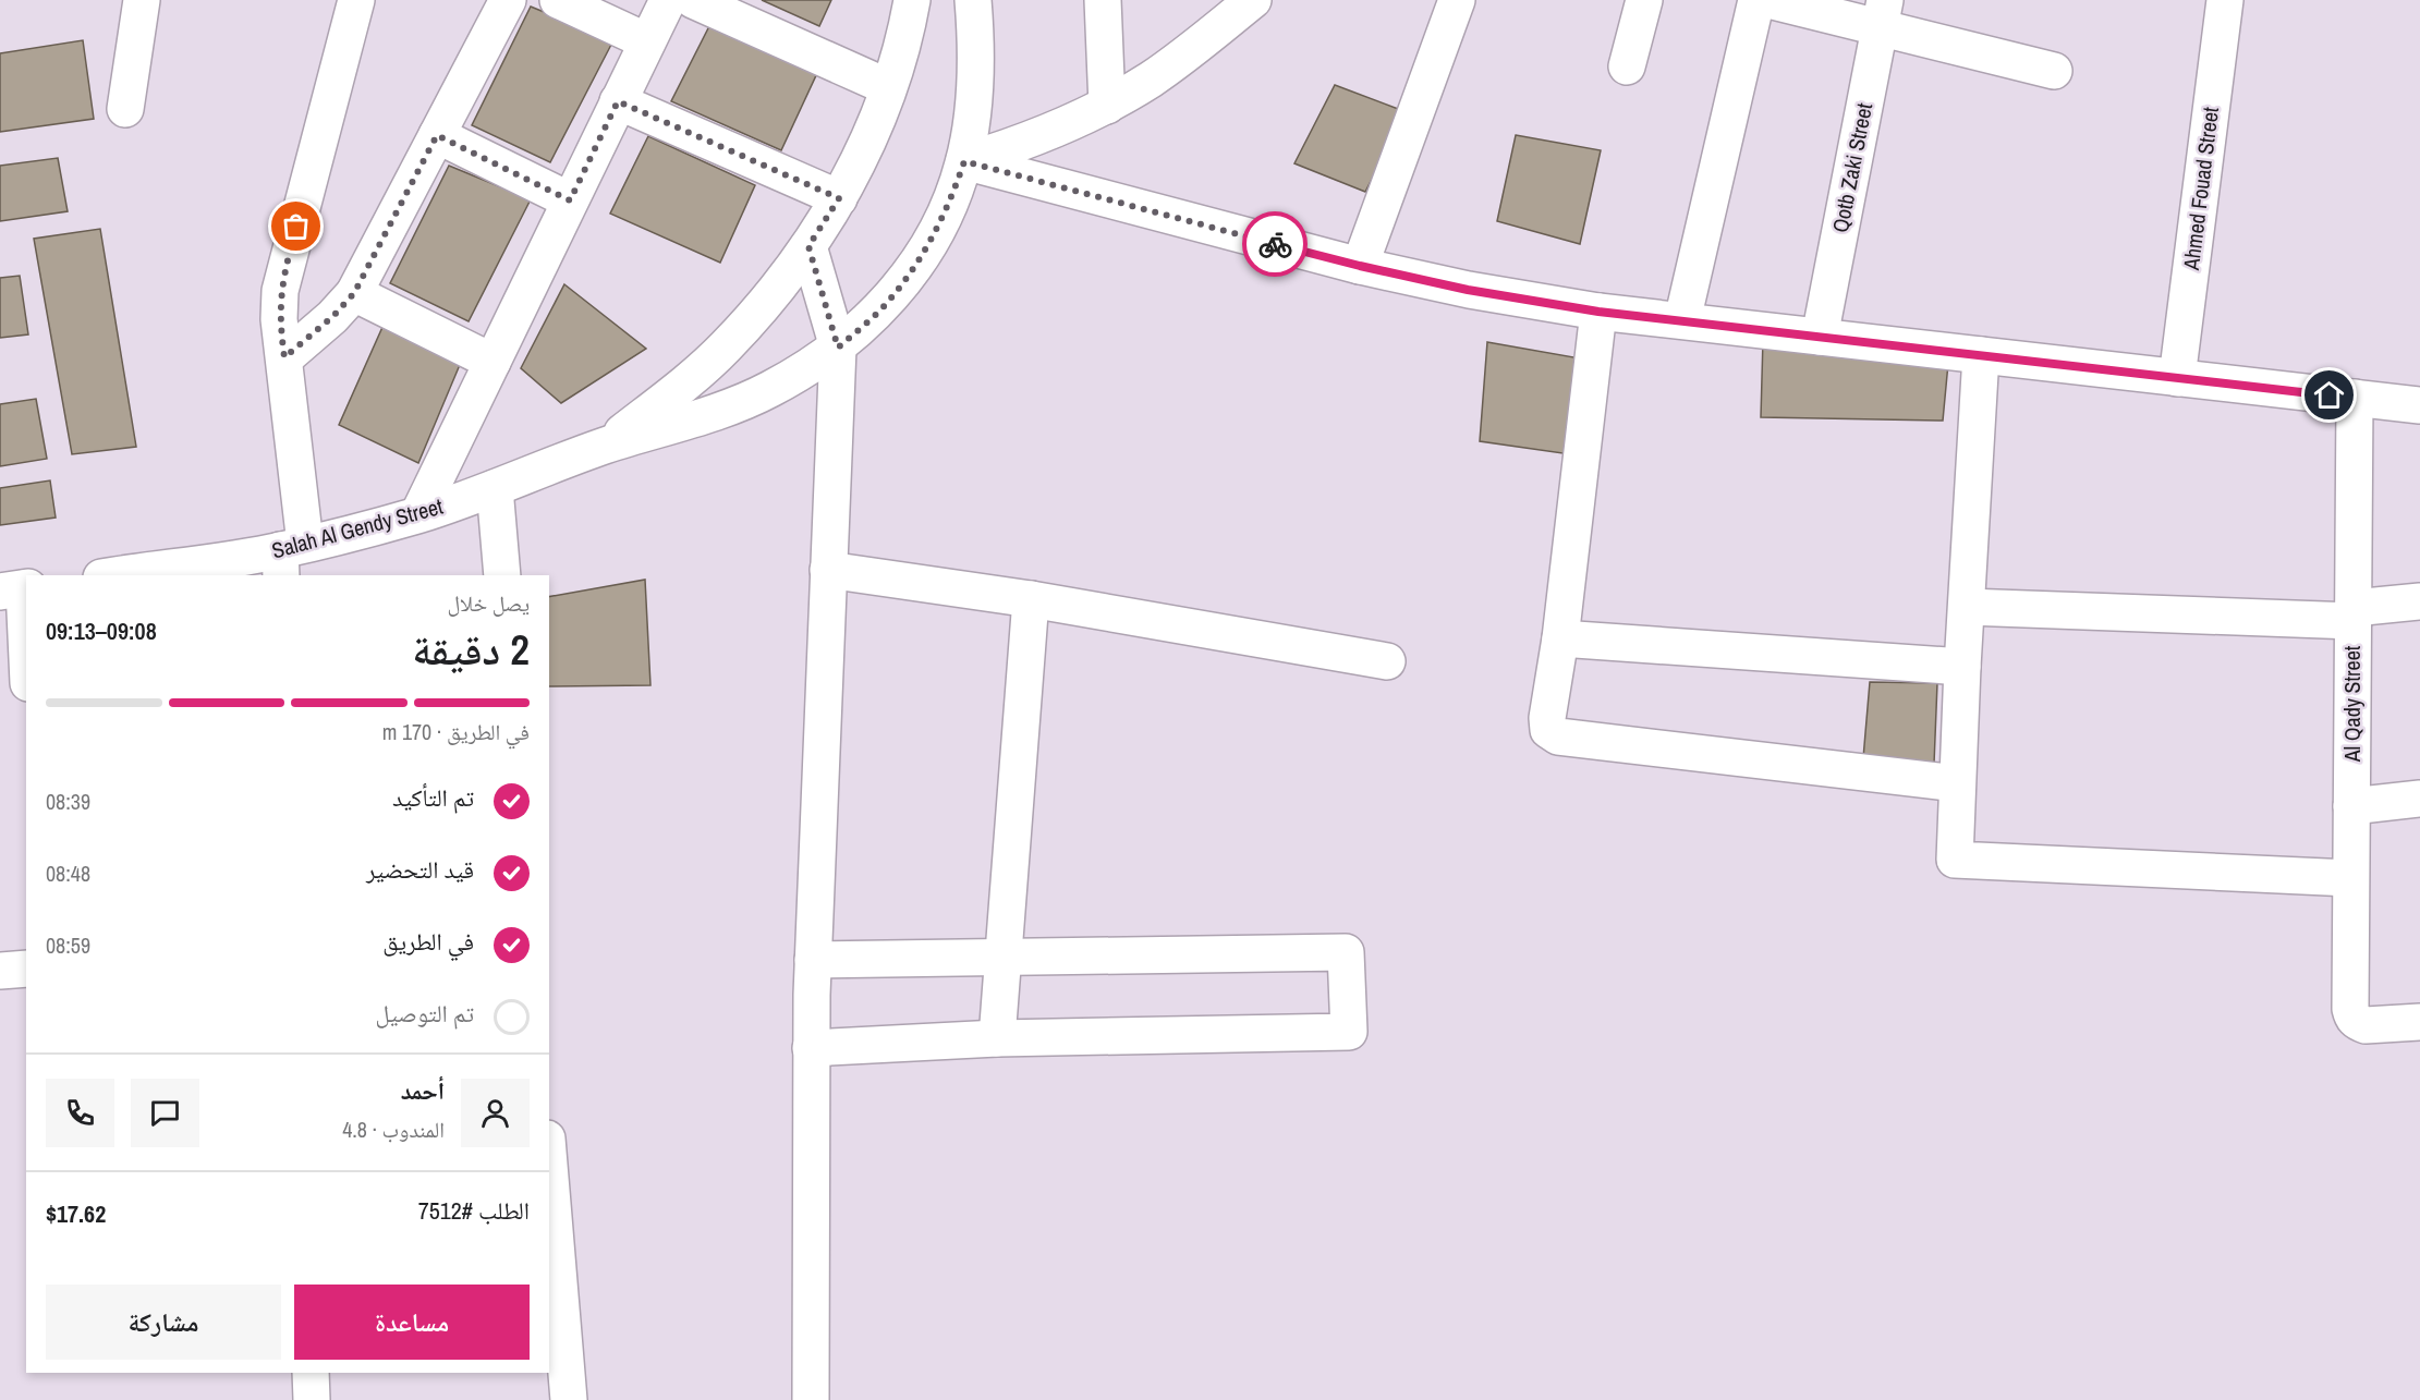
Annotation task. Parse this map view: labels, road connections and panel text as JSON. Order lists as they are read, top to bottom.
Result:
{
  "streets": {
    "street": [
      "Qotb Zaki Street",
      "Ahmed Fouad Street",
      "Salah Al Gendy Street",
      "Al Qady Street"
    ]
  },
  "page": {
    "heading": ["2 دقيقة", "يصل خلال", "09:08–09:13"],
    "panel": [
      "أحمد",
      "المندوب · 4.8",
      "الطلب #7512",
      "$17.62"
    ],
    "bar": "في الطريق · 170 m",
    "list": [
      ["تم التأكيد", "08:39"],
      ["قيد التحضير", "08:48"],
      ["في الطريق", "08:59"],
      "تم التوصيل"
    ],
    "buttons": ["مساعدة", "مشاركة"]
  }
}
